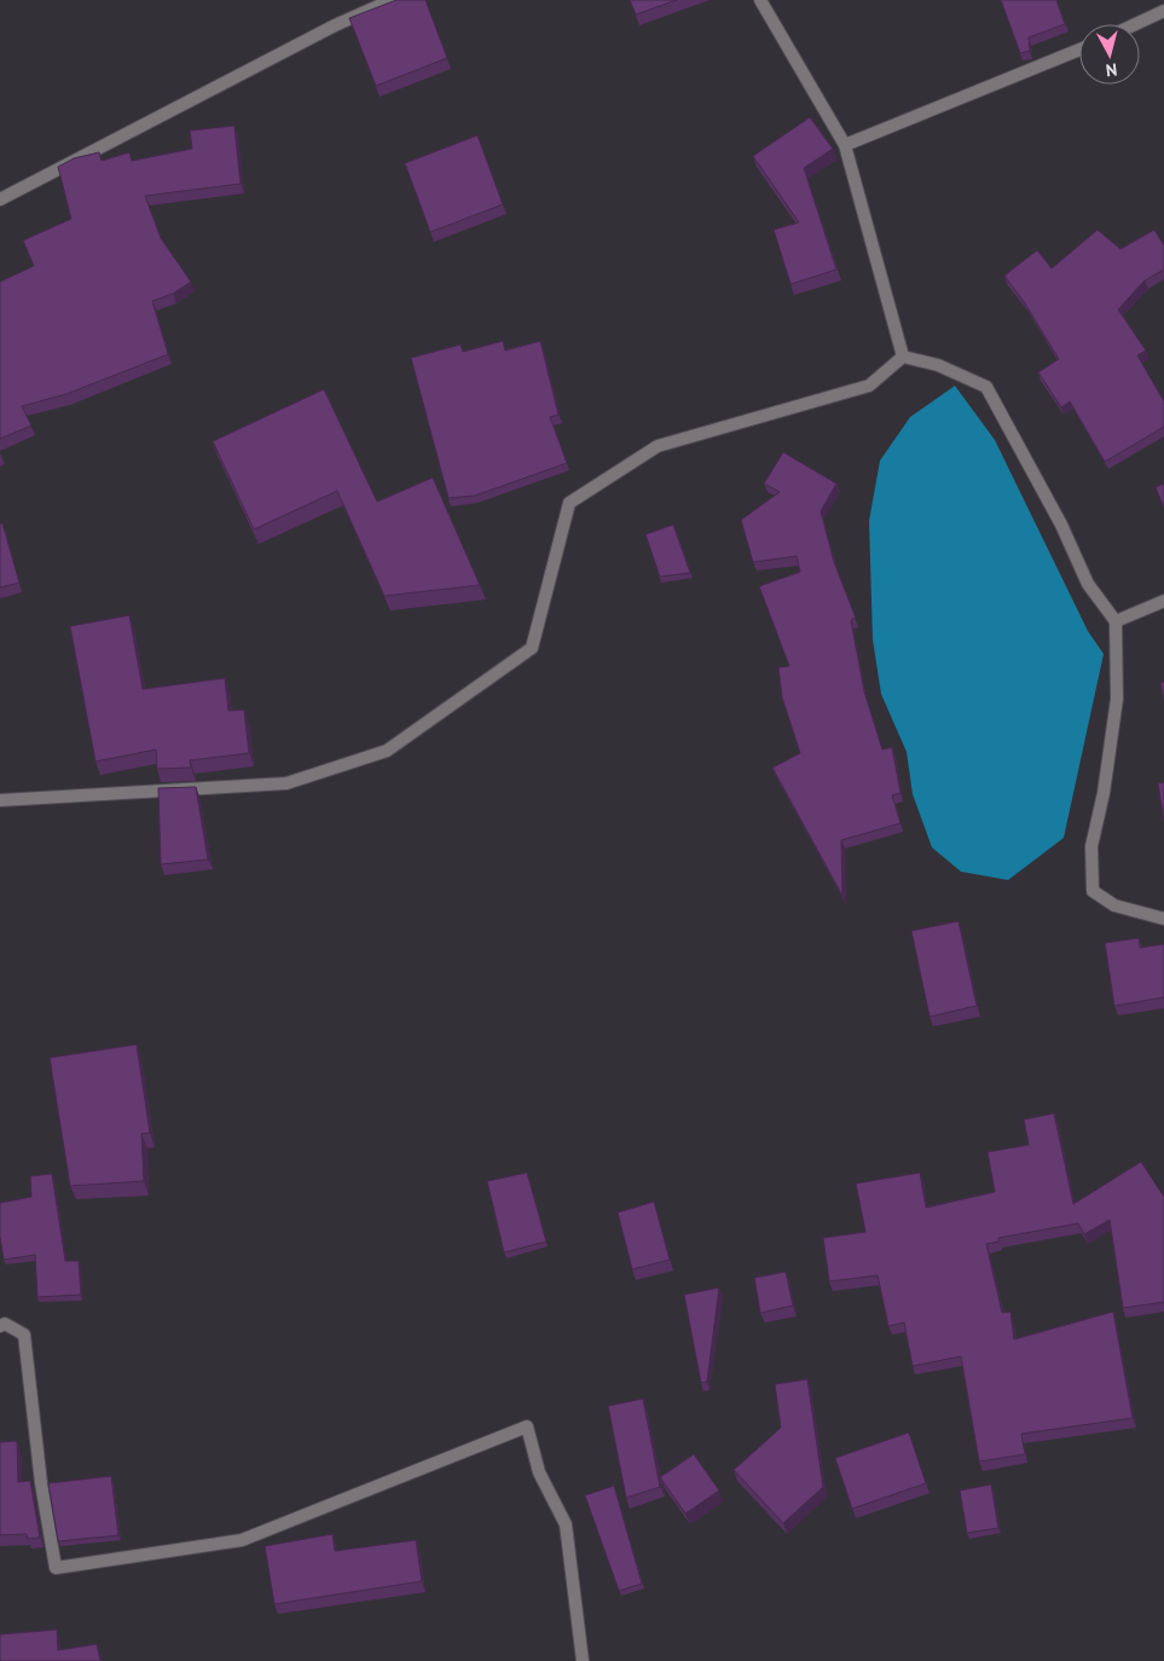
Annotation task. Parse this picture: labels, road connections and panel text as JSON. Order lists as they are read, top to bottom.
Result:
{
  "north": "bottom"
}
